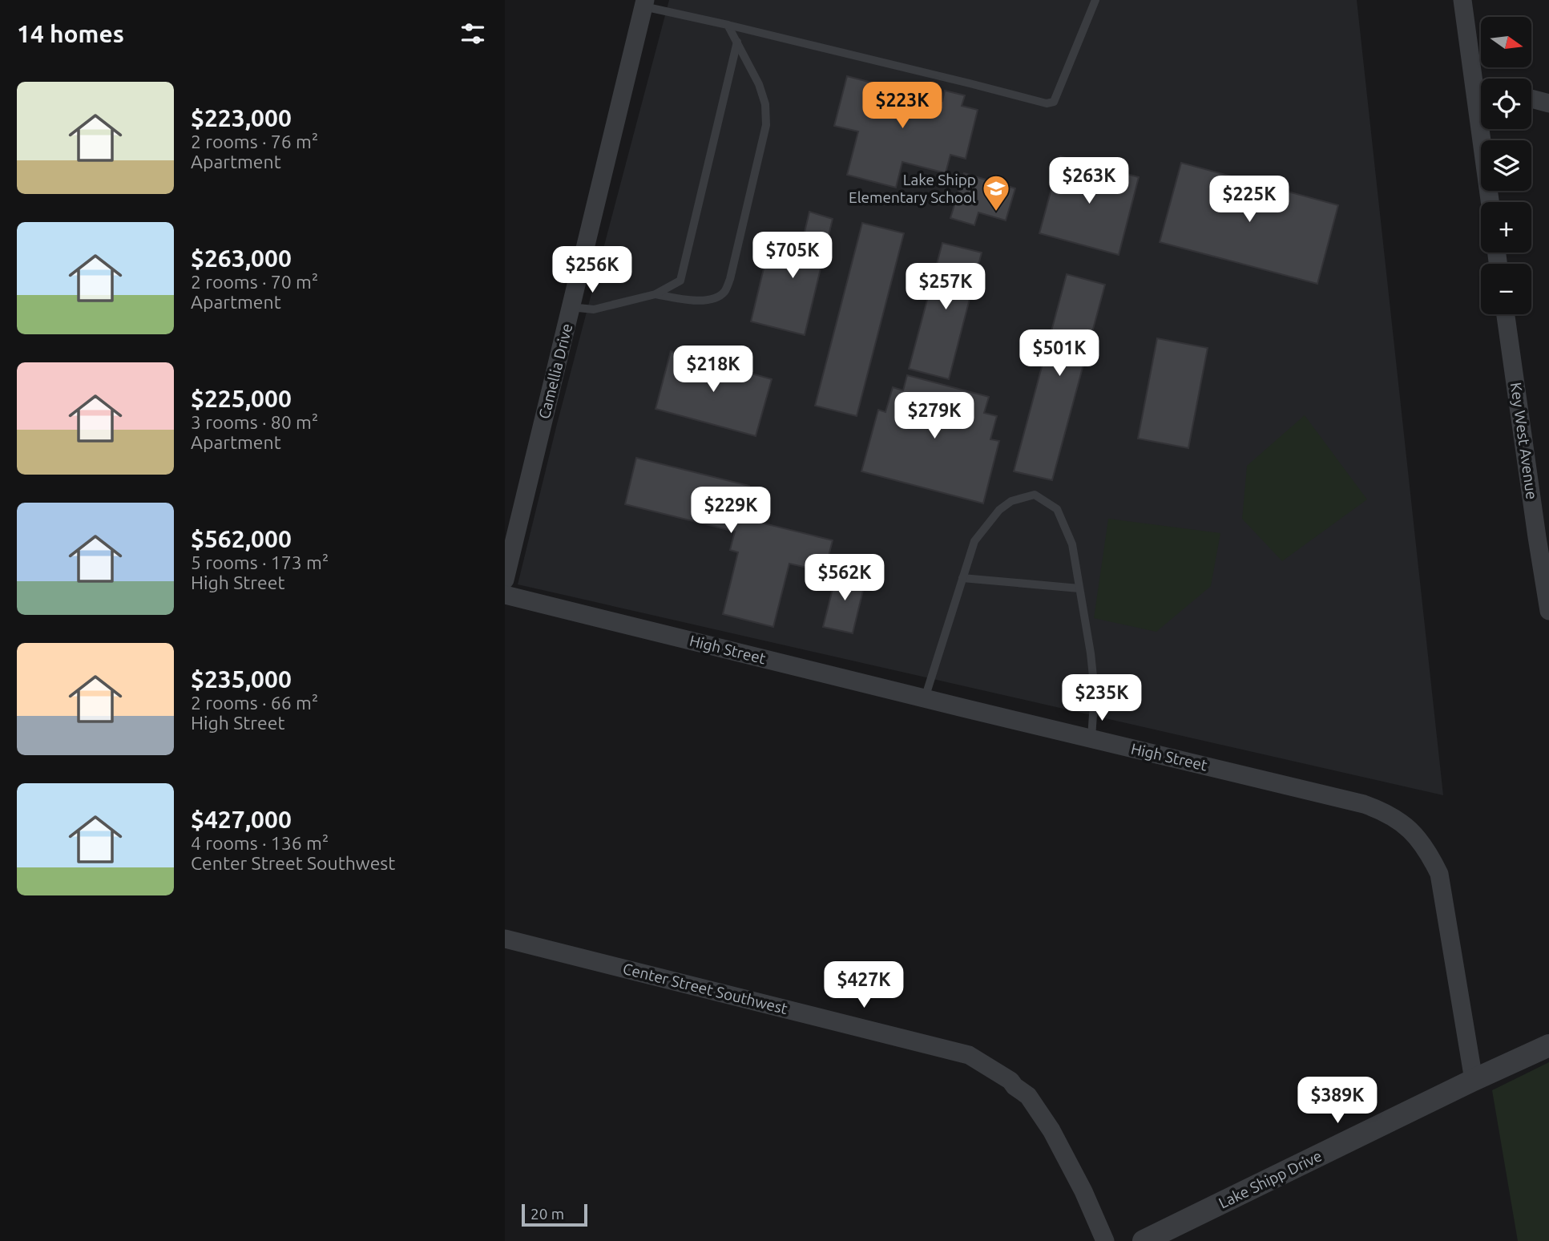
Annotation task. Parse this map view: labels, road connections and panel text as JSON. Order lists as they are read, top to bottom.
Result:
{
  "streets": {
    "street": [
      "Camellia Drive",
      "Key West Avenue",
      "High Street",
      "Center Street Southwest",
      "Lake Shipp Drive"
    ]
  },
  "crossings": [
    ["High Street", "Lake Shipp Drive"]
  ],
  "places": {
    "school or university": ["Lake Shipp Elementary School"]
  },
  "scale_bar": "20 m",
  "north": "right",
  "page": {
    "heading": "14 homes",
    "map_buttons": ["+", "−"],
    "list": [
      {
        "name": "$223,000",
        "note": "2 rooms · 76 m² · Apartment"
      },
      {
        "name": "$263,000",
        "note": "2 rooms · 70 m² · Apartment"
      },
      {
        "name": "$225,000",
        "note": "3 rooms · 80 m² · Apartment"
      },
      {
        "name": "$562,000",
        "note": "5 rooms · 173 m² · High Street"
      },
      {
        "name": "$235,000",
        "note": "2 rooms · 66 m² · High Street"
      },
      {
        "name": "$427,000",
        "note": "4 rooms · 136 m² · Center Street Southwest"
      }
    ],
    "price": [
      "$223K",
      "$263K",
      "$225K",
      "$705K",
      "$256K",
      "$257K",
      "$501K",
      "$218K",
      "$279K",
      "$229K",
      "$562K",
      "$235K",
      "$427K",
      "$389K"
    ],
    "scale": "20 m"
  }
}
